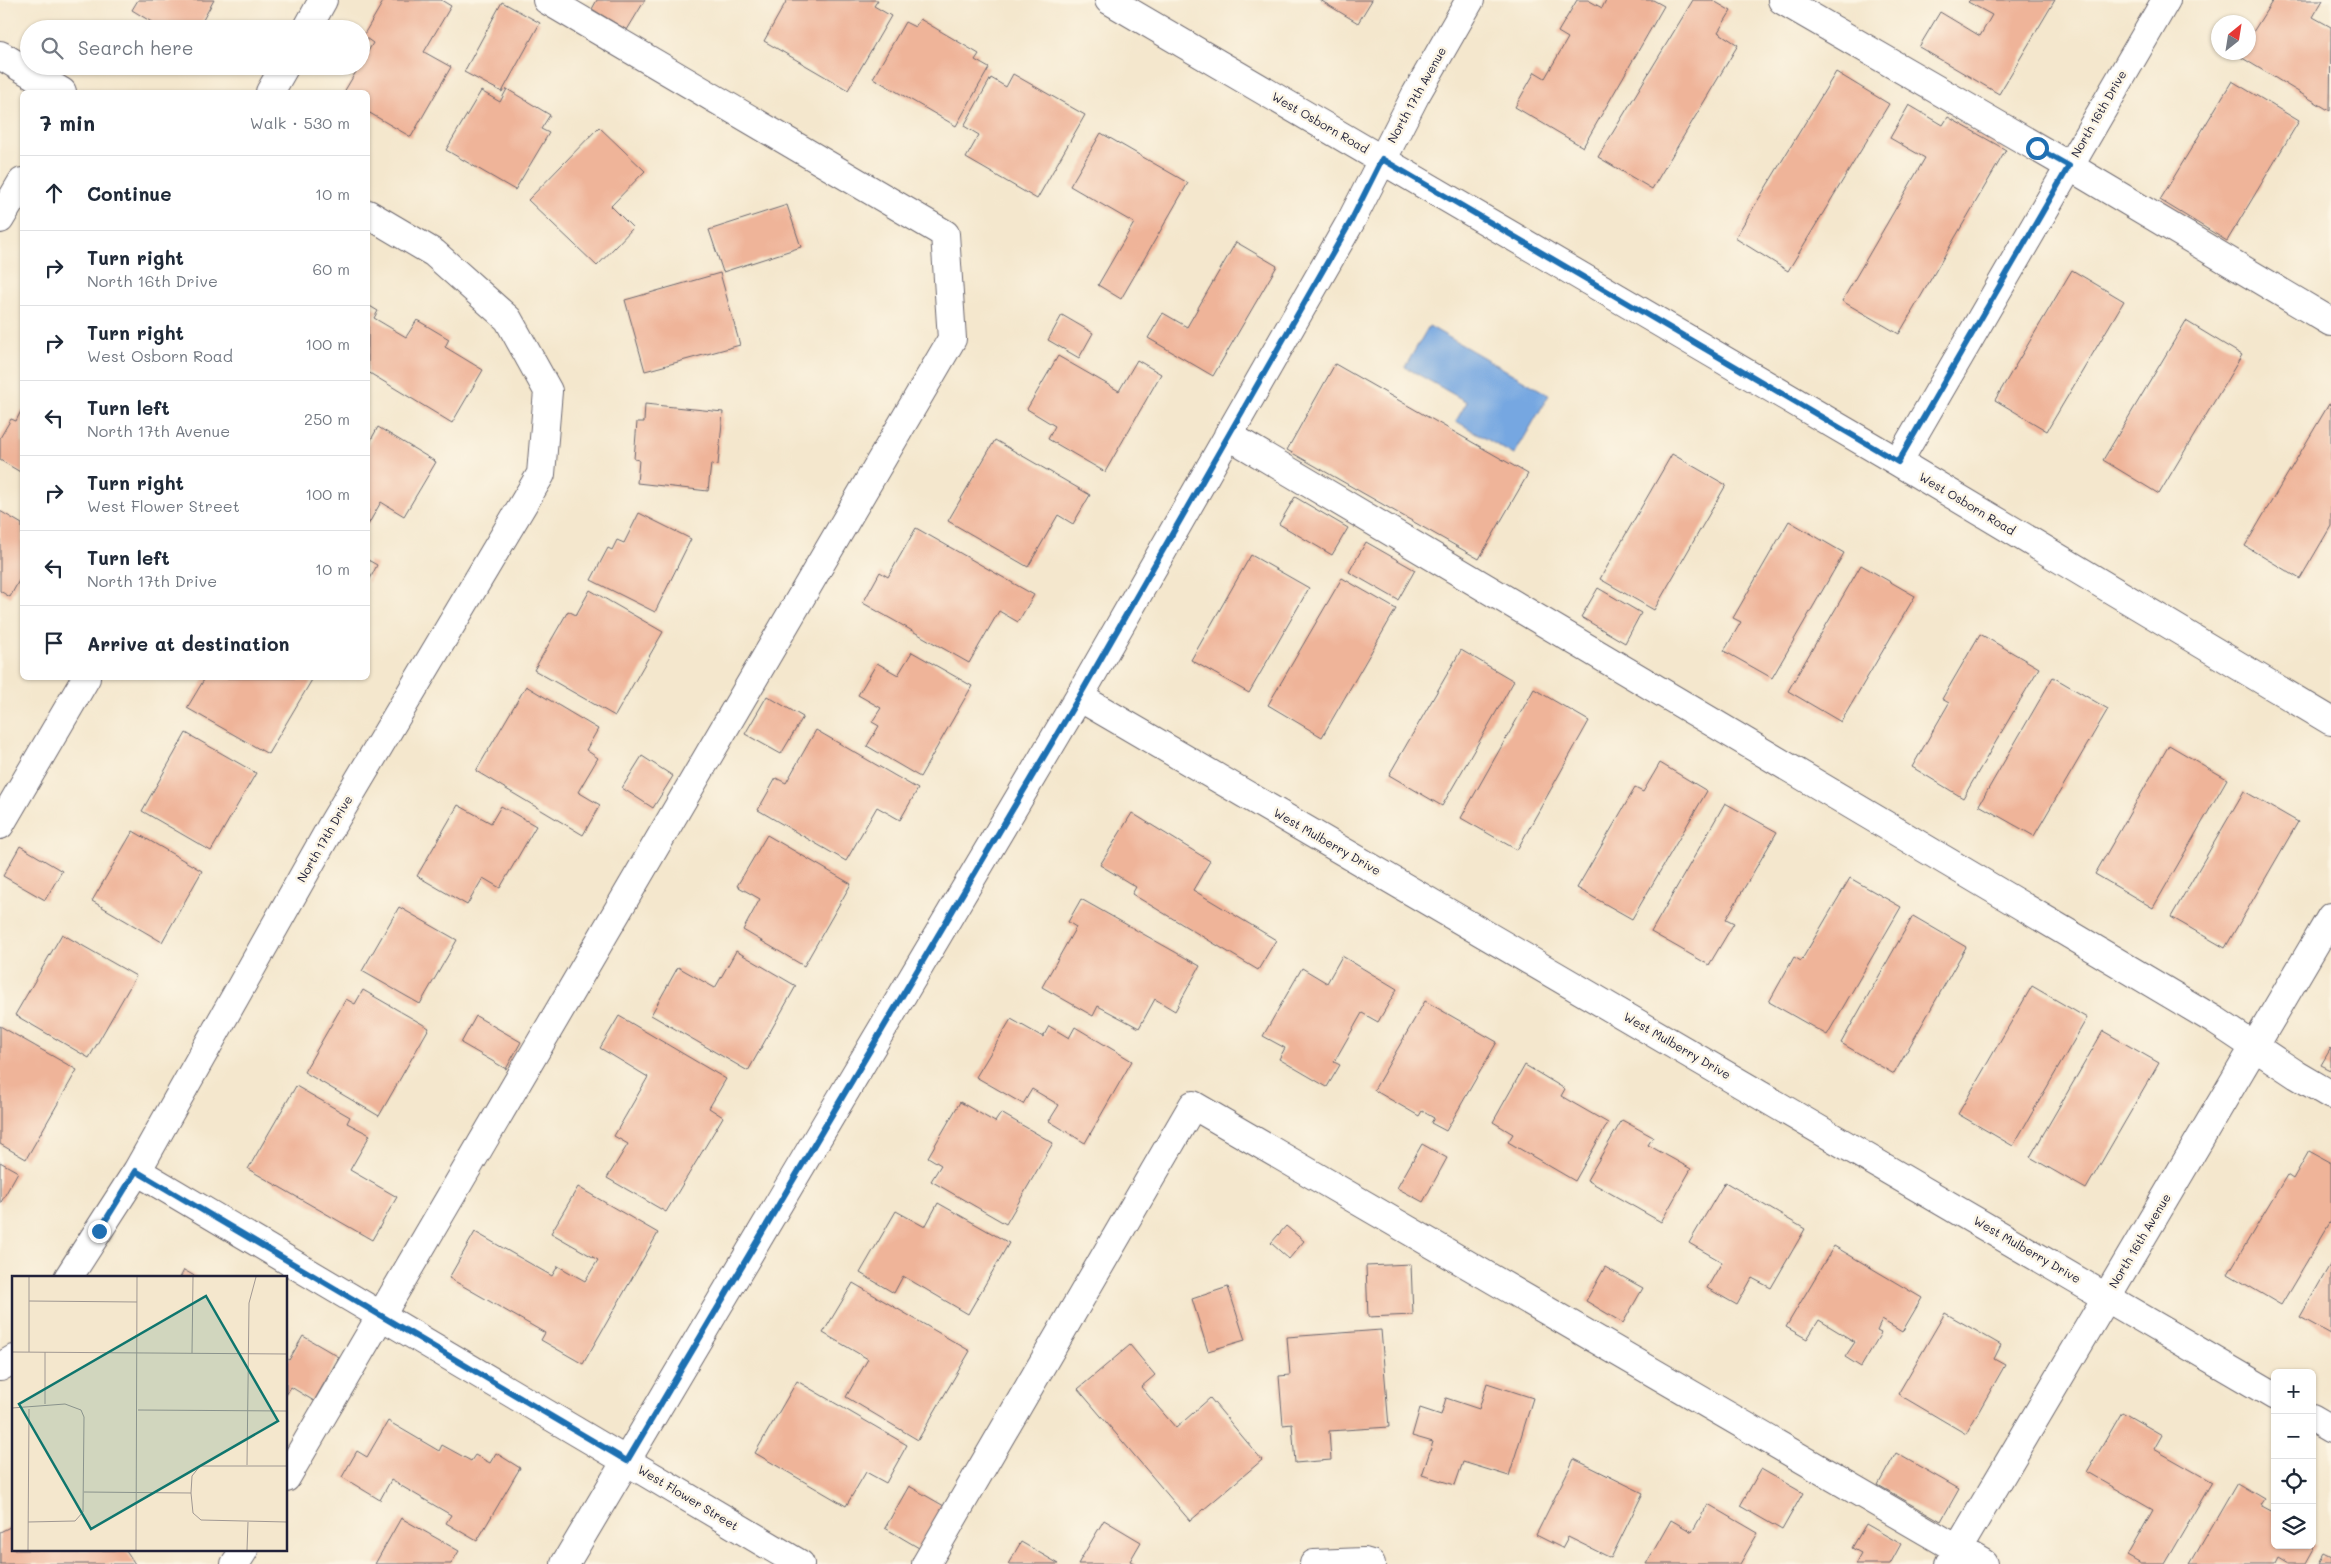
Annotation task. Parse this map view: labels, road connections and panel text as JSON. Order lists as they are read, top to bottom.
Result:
{
  "streets": {
    "street": [
      "North 17th Avenue",
      "North 16th Drive",
      "West Osborn Road",
      "North 17th Drive",
      "West Mulberry Drive",
      "North 16th Avenue",
      "West Flower Street"
    ]
  },
  "crossings": [
    ["North 17th Avenue", "West Osborn Road"],
    ["North 17th Avenue", "West Mulberry Drive"],
    ["North 17th Avenue", "West Flower Street"],
    ["North 16th Drive", "West Osborn Road"],
    ["North 17th Drive", "West Flower Street"],
    ["West Mulberry Drive", "North 16th Avenue"]
  ],
  "north": "top right",
  "page": {
    "search": "Search here",
    "heading": ["7 min", "Walk · 530 m"],
    "list": [
      ["Continue", "10 m"],
      ["Turn right", "North 16th Drive", "60 m"],
      ["Turn right", "West Osborn Road", "100 m"],
      ["Turn left", "North 17th Avenue", "250 m"],
      ["Turn right", "West Flower Street", "100 m"],
      ["Turn left", "North 17th Drive", "10 m"],
      "Arrive at destination"
    ],
    "map_buttons": ["+", "−"]
  }
}
